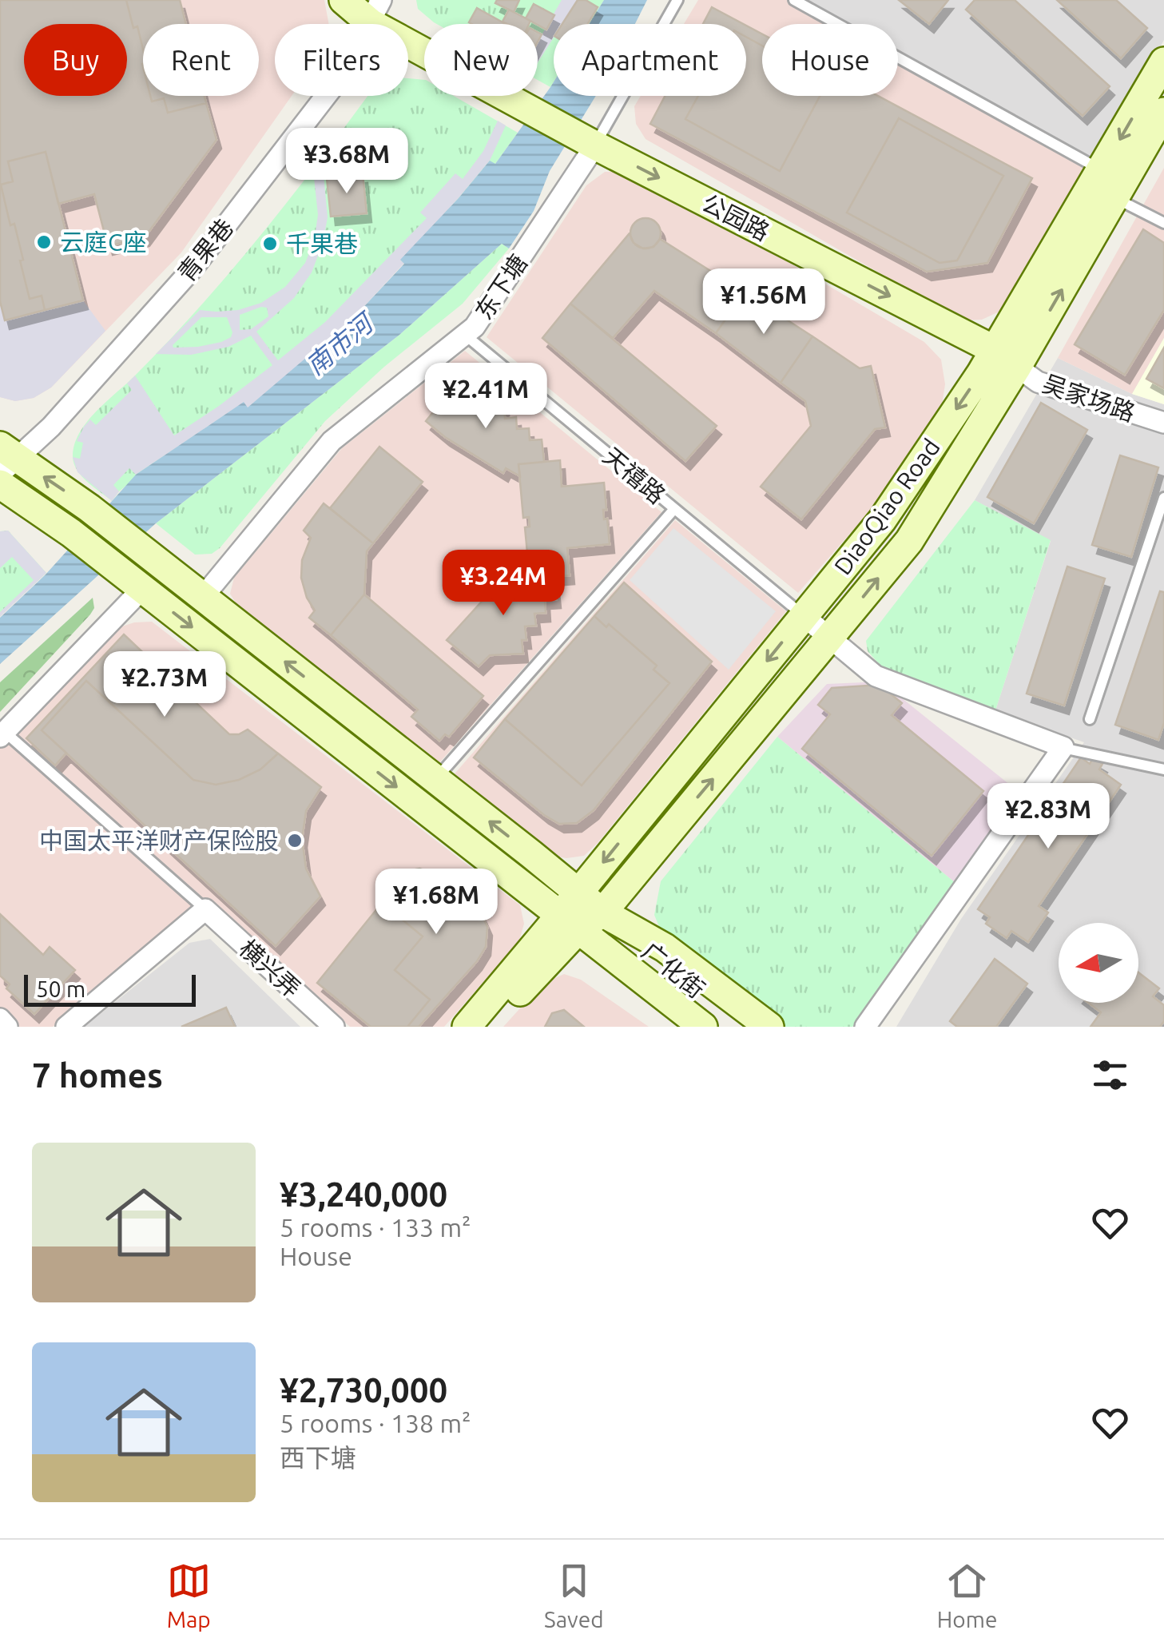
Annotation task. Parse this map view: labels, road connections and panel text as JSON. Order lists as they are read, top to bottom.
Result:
{
  "streets": {
    "main road": ["公园路", "DiaoQiao Road", "广化街"],
    "street": [
      "青果巷",
      "东下塘",
      "吴家场路",
      "横兴弄"
    ],
    "lane": ["天禧路"]
  },
  "crossings": [
    ["公园路", "青果巷"],
    ["公园路", "东下塘"],
    ["公园路", "吴家场路"],
    ["公园路", "DiaoQiao Road"],
    ["东下塘", "天禧路"],
    ["吴家场路", "DiaoQiao Road"],
    ["天禧路", "DiaoQiao Road"],
    ["DiaoQiao Road", "广化街"]
  ],
  "one_way": ["公园路"],
  "water": ["南市河"],
  "places": ["云庭C座", "千果巷", "中国太平洋财产保险股"],
  "scale_bar": "50 m",
  "north": "left",
  "page": {
    "chip": [
      "Buy",
      "Rent",
      "Filters",
      "New",
      "Apartment",
      "House"
    ],
    "price": [
      "¥3.68M",
      "¥1.56M",
      "¥2.41M",
      "¥3.24M",
      "¥2.73M",
      "¥2.83M",
      "¥1.68M"
    ],
    "scale": "50 m",
    "heading": "7 homes",
    "list": [
      {
        "name": "¥3,240,000",
        "note": "5 rooms · 133 m² · House"
      },
      {
        "name": "¥2,730,000",
        "note": "5 rooms · 138 m² · 西下塘"
      }
    ],
    "tabs": ["Map", "Saved", "Home"]
  }
}
